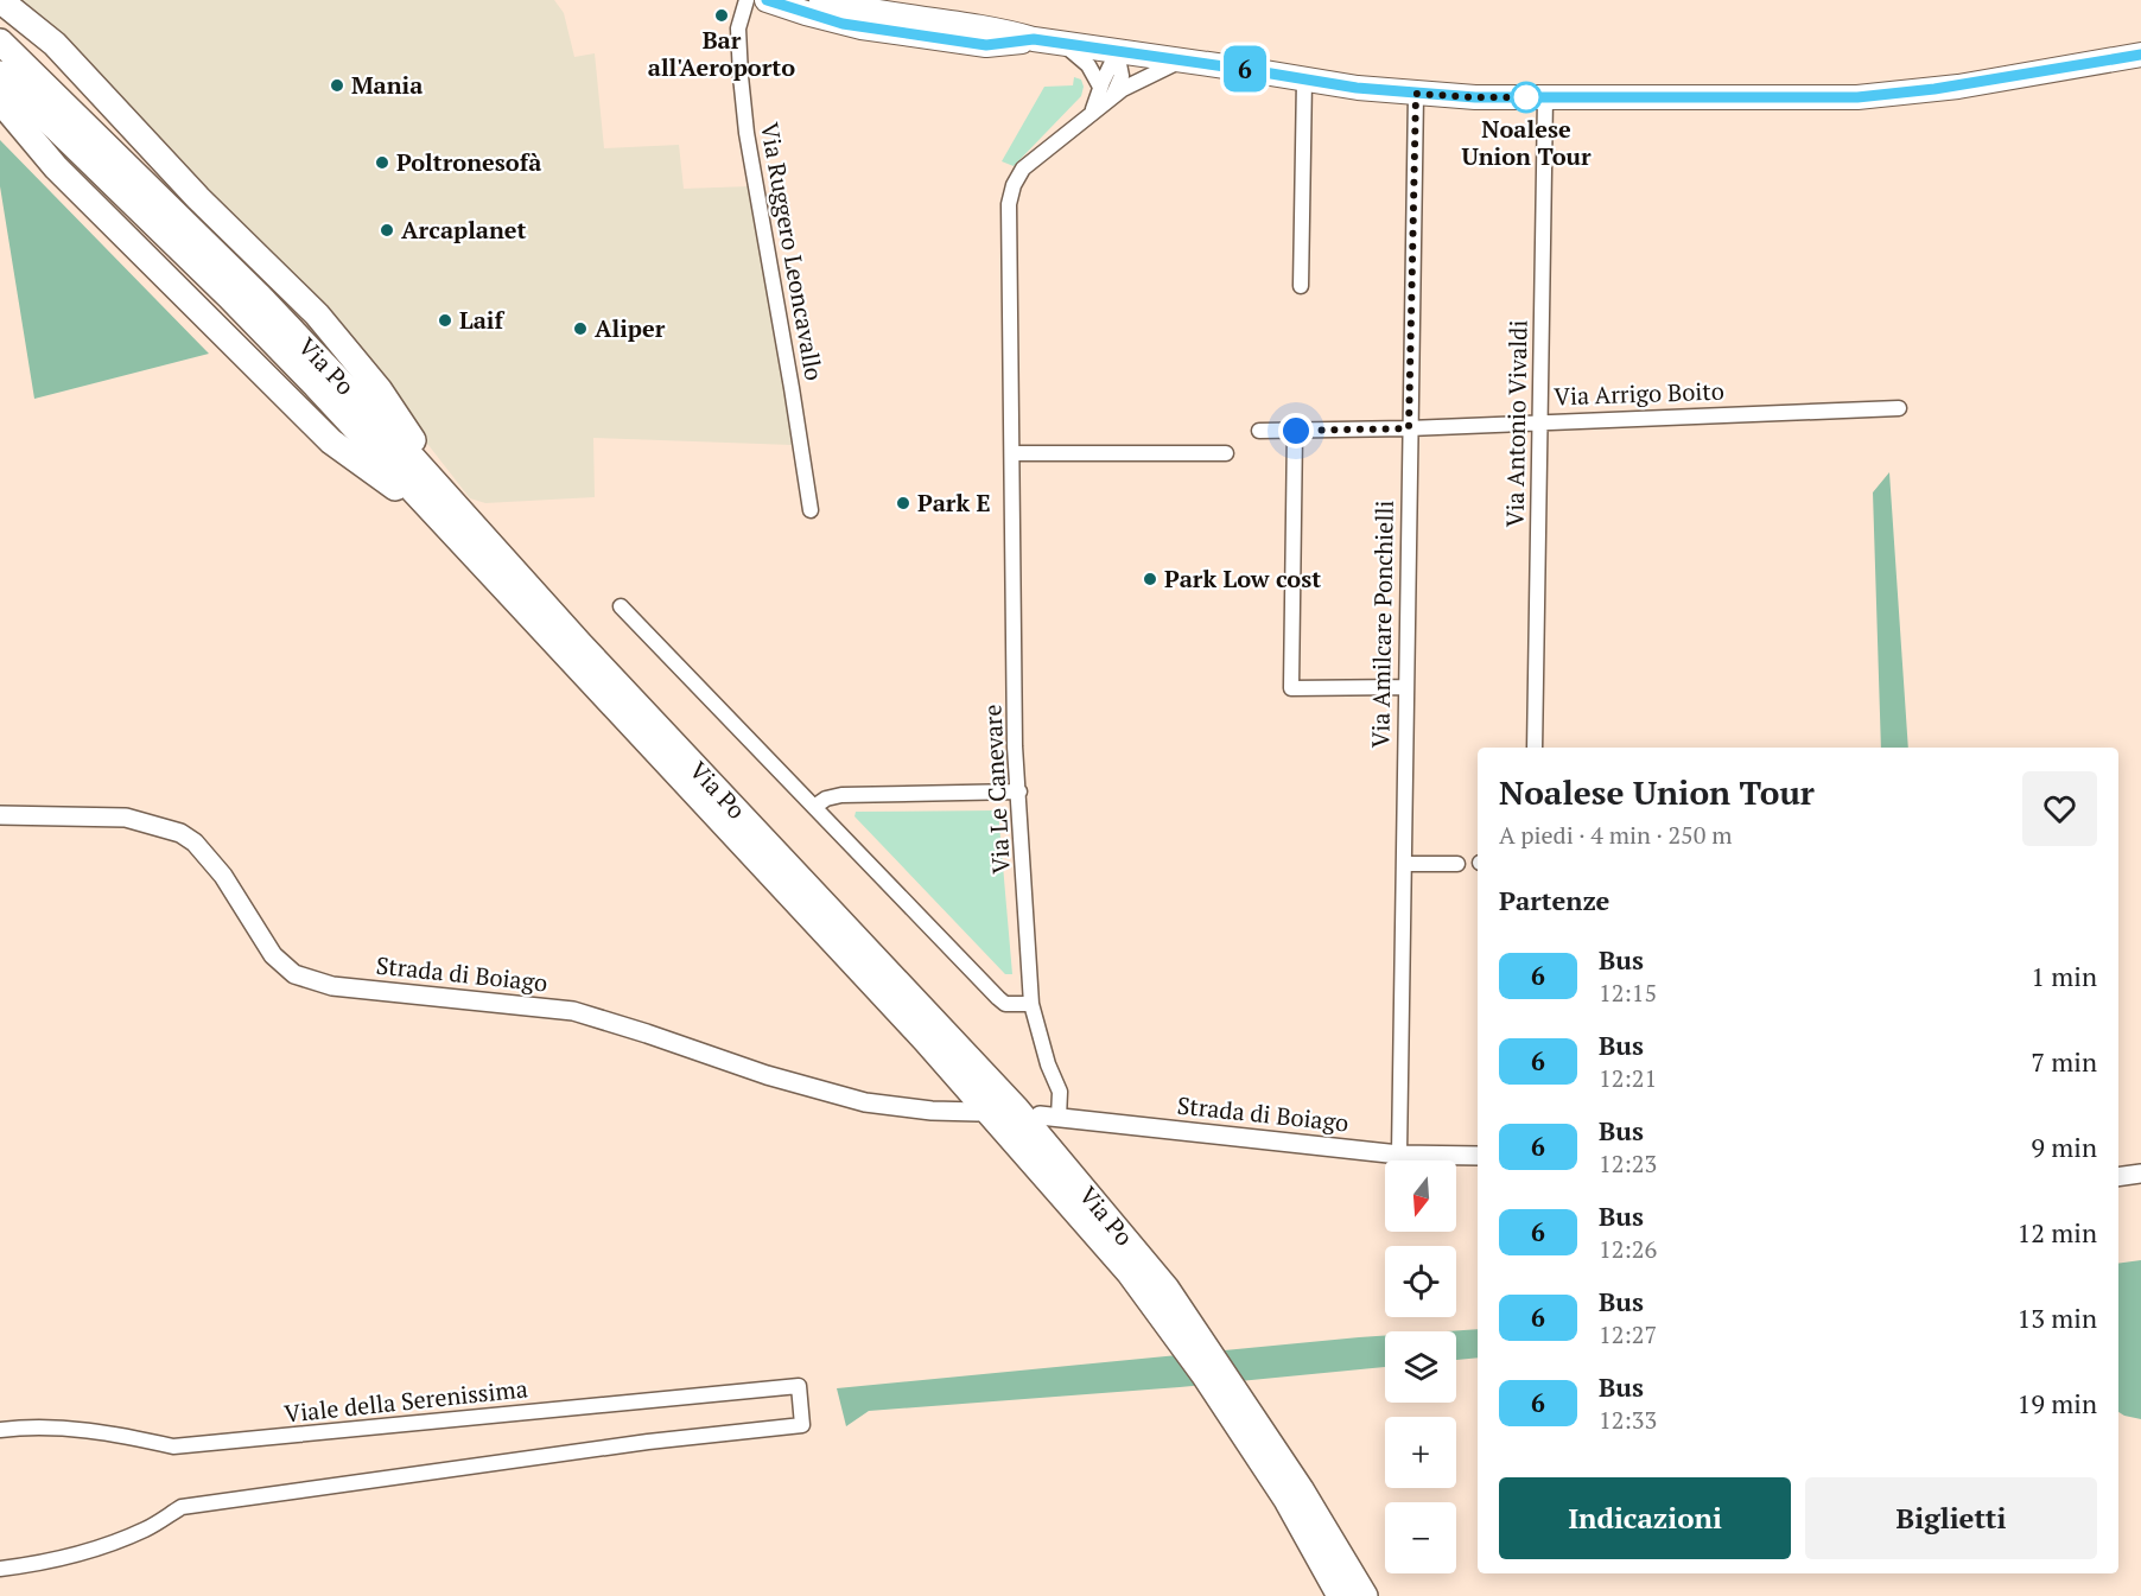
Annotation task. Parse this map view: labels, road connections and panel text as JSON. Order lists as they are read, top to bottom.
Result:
{
  "streets": {
    "highway": ["Via Po"],
    "street": [
      "Via Ruggero Leoncavallo",
      "Via Arrigo Boito",
      "Via Antonio Vivaldi",
      "Via Amilcare Ponchielli",
      "Via Le Canevare",
      "Strada di Boiago",
      "Viale della Serenissima"
    ]
  },
  "crossings": [
    ["Via Arrigo Boito", "Via Antonio Vivaldi"],
    ["Via Arrigo Boito", "Via Amilcare Ponchielli"],
    ["Via Amilcare Ponchielli", "Strada di Boiago"],
    ["Via Le Canevare", "Strada di Boiago"]
  ],
  "places": [
    "Bar all'Aeroporto",
    "Mania",
    "Noalese Union Tour",
    "Poltronesofà",
    "Arcaplanet",
    "Laif",
    "Aliper",
    "Park E",
    "Park Low cost"
  ],
  "lines": ["bus line 6"],
  "north": "bottom",
  "page": {
    "on_map": "6",
    "heading": [
      ["Noalese Union Tour", "A piedi · 4 min · 250 m"],
      "Partenze"
    ],
    "list": [
      {
        "mark": "6",
        "name": "Bus",
        "note": "12:15",
        "value": "1 min"
      },
      {
        "mark": "6",
        "name": "Bus",
        "note": "12:21",
        "value": "7 min"
      },
      {
        "mark": "6",
        "name": "Bus",
        "note": "12:23",
        "value": "9 min"
      },
      {
        "mark": "6",
        "name": "Bus",
        "note": "12:26",
        "value": "12 min"
      },
      {
        "mark": "6",
        "name": "Bus",
        "note": "12:27",
        "value": "13 min"
      },
      {
        "mark": "6",
        "name": "Bus",
        "note": "12:33",
        "value": "19 min"
      }
    ],
    "map_buttons": ["+", "−"],
    "buttons": ["Indicazioni", "Biglietti"]
  }
}
